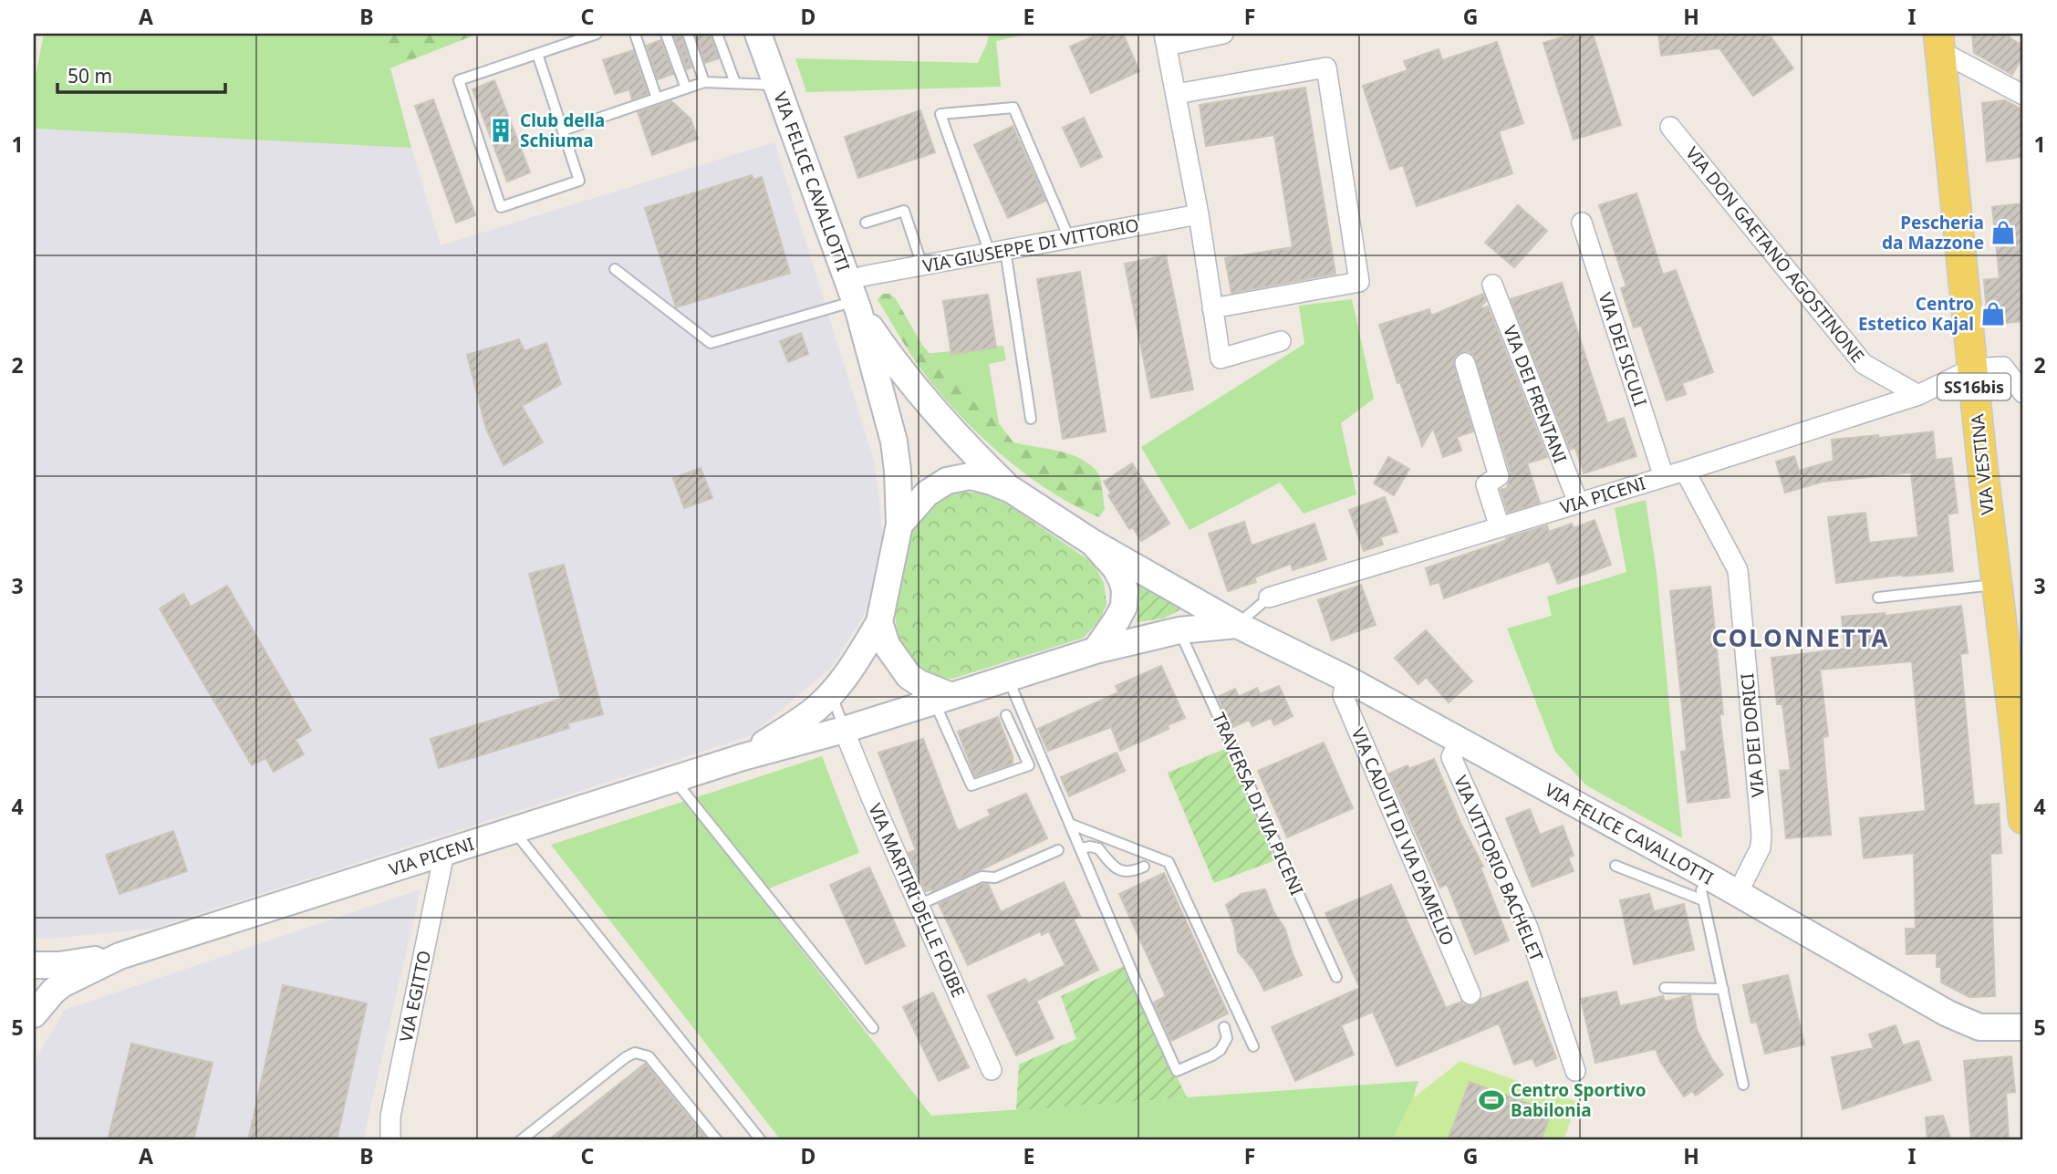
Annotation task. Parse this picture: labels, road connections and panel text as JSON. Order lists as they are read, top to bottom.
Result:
{
  "streets": {
    "main road": [
      "VIA FELICE CAVALLOTTI",
      "SS16bis",
      "VIA VESTINA",
      "VIA PICENI"
    ],
    "street": [
      "VIA GIUSEPPE DI VITTORIO",
      "VIA DON GAETANO AGOSTINONE",
      "VIA DEI SICULI",
      "VIA DEI FRENTANI",
      "VIA DEI DORICI",
      "VIA CADUTI DI VIA D'AMELIO",
      "VIA VITTORIO BACHELET",
      "VIA MARTIRI DELLE FOIBE",
      "VIA EGITTO"
    ],
    "lane": ["TRAVERSA DI VIA PICENI"]
  },
  "crossings": [
    ["VIA FELICE CAVALLOTTI", "VIA PICENI"],
    ["VIA FELICE CAVALLOTTI", "VIA DEI DORICI"],
    ["VIA FELICE CAVALLOTTI", "VIA CADUTI DI VIA D'AMELIO"],
    ["VIA FELICE CAVALLOTTI", "VIA VITTORIO BACHELET"],
    ["VIA DON GAETANO AGOSTINONE", "VIA PICENI"],
    ["VIA DEI SICULI", "VIA PICENI"],
    ["VIA DEI FRENTANI", "VIA PICENI"],
    ["VIA VESTINA", "VIA PICENI"],
    ["VIA PICENI", "VIA DEI DORICI"],
    ["VIA PICENI", "VIA MARTIRI DELLE FOIBE"],
    ["VIA PICENI", "VIA EGITTO"]
  ],
  "districts": ["COLONNETTA"],
  "places": {
    "building": ["Club della Schiuma"],
    "shop": ["Pescheria da Mazzone", "Centro Estetico Kajal"],
    "sports": ["Centro Sportivo Babilonia"]
  },
  "scale_bar": "50 m",
  "grid": {
    "columns": [
      "A",
      "B",
      "C",
      "D",
      "E",
      "F",
      "G",
      "H",
      "I"
    ],
    "rows": [
      "1",
      "2",
      "3",
      "4",
      "5"
    ]
  }
}
